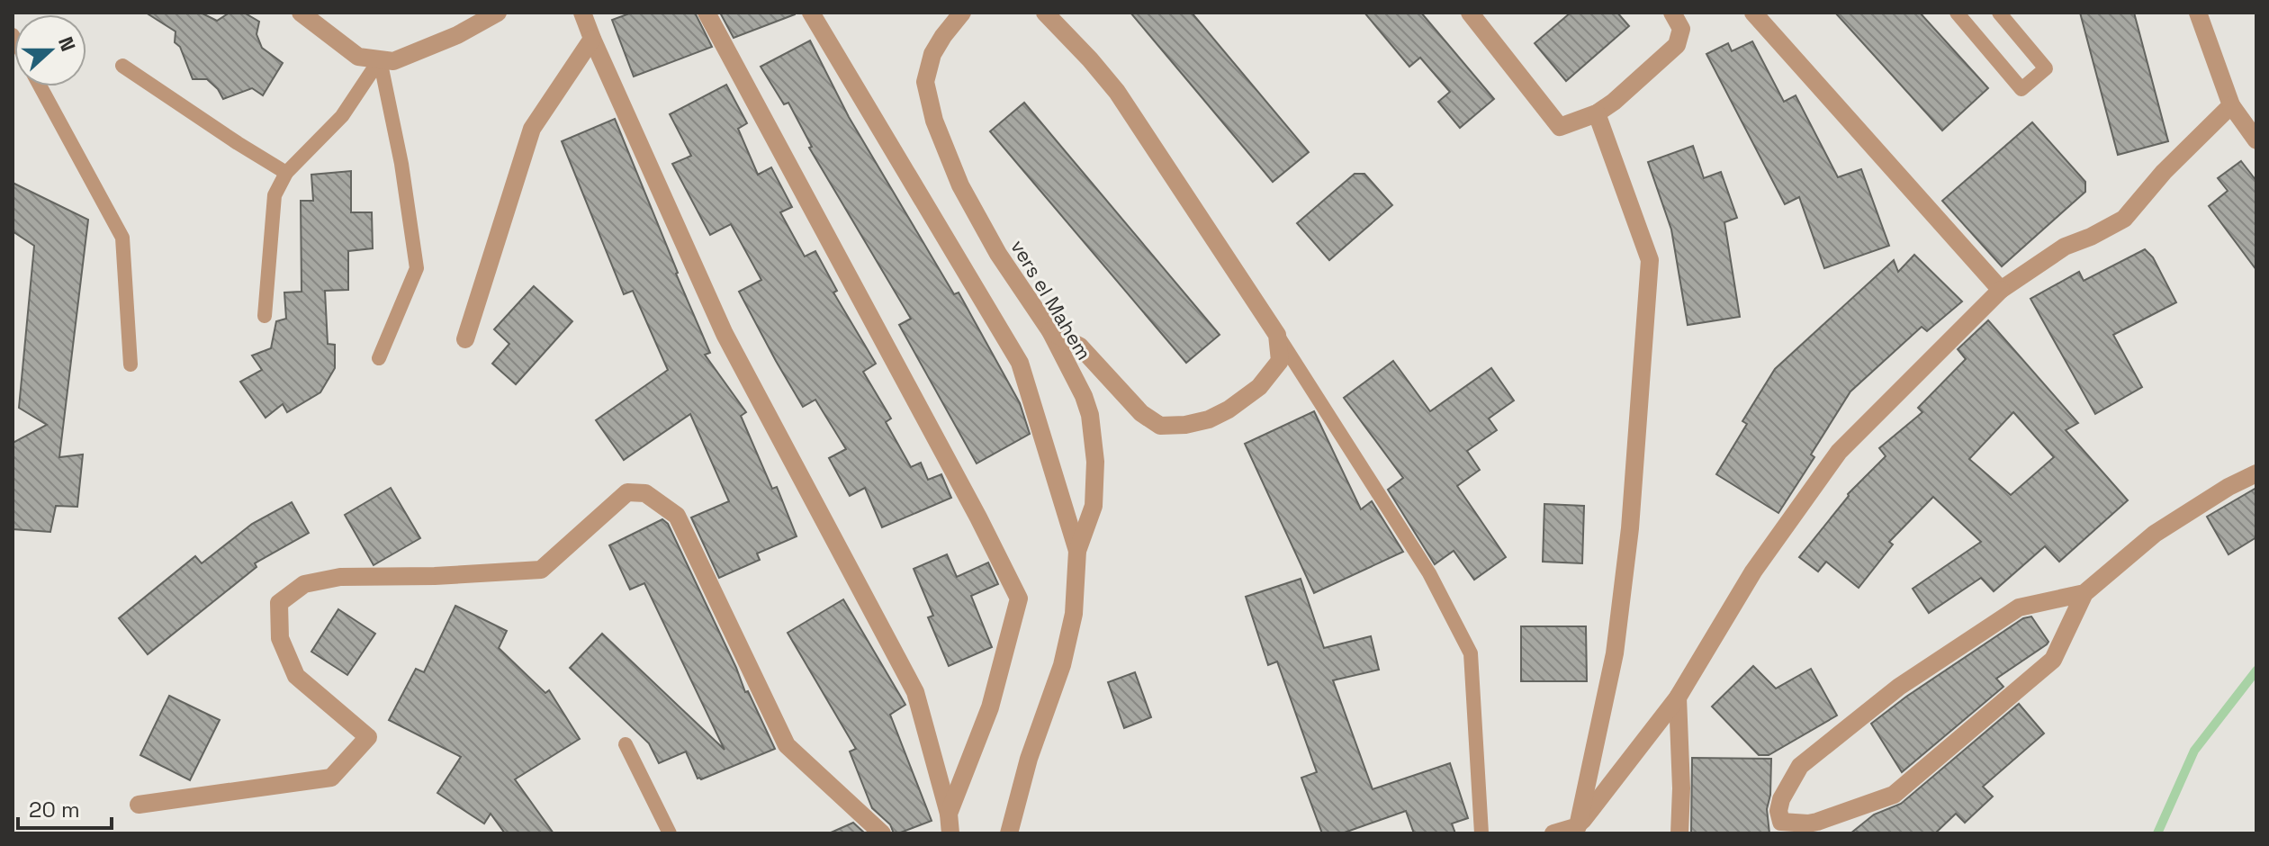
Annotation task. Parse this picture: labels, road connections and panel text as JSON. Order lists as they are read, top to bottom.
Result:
{
  "streets": {
    "street": ["vers el Mahem"]
  },
  "scale_bar": "20 m",
  "north": "right"
}
